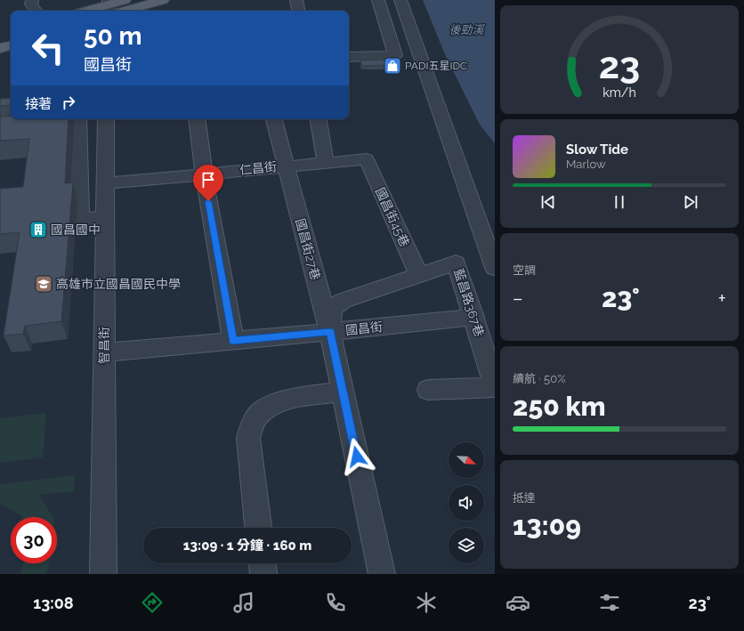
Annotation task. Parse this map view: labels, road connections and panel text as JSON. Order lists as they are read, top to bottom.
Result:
{
  "streets": {
    "street": [
      "仁昌街",
      "國昌街45巷",
      "國昌街27巷",
      "藍昌路367巷",
      "國昌街",
      "智昌街"
    ]
  },
  "crossings": [
    ["仁昌街", "國昌街45巷"],
    ["仁昌街", "國昌街27巷"],
    ["仁昌街", "智昌街"],
    ["國昌街45巷", "藍昌路367巷"],
    ["國昌街27巷", "國昌街"],
    ["藍昌路367巷", "國昌街"],
    ["國昌街", "智昌街"]
  ],
  "water": ["後勁溪"],
  "places": {
    "shop": ["PADI五星IDC"],
    "building": ["國昌國中"],
    "school or university": ["高雄市立國昌國民中學"]
  },
  "north": "bottom right",
  "page": {
    "turn": ["50 m", "國昌街"],
    "then": "接著",
    "song": ["Slow Tide", "Marlow"],
    "tile": [
      "空調",
      ["續航 · 50%", "250 km"],
      ["抵達", "13:09"]
    ],
    "heat": ["−", "23°", "+"],
    "limit": "30",
    "trip": "13:09 · 1 分鐘 · 160 m",
    "tabs": ["13:08", "23°"],
    "gauge": ["23", "km/h"]
  }
}
